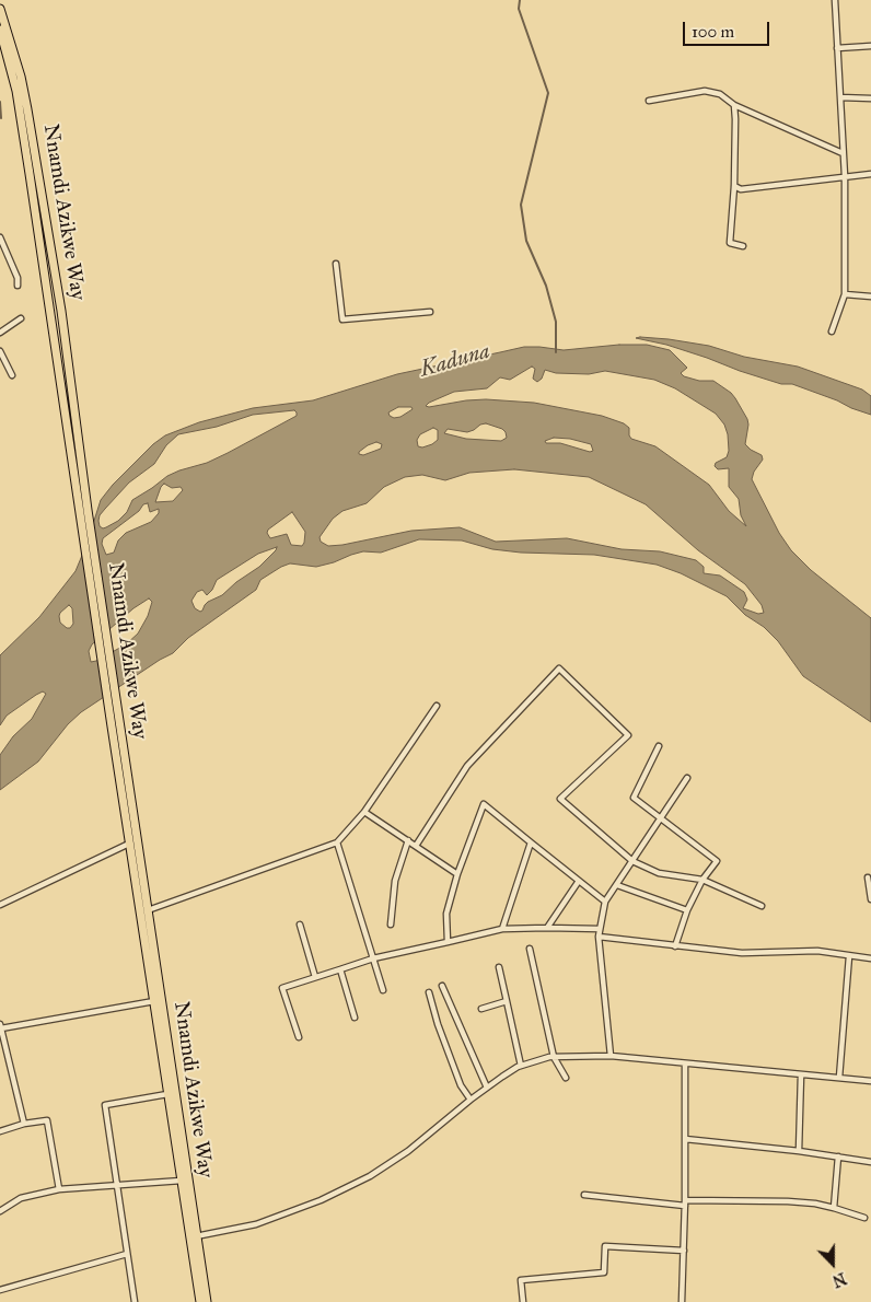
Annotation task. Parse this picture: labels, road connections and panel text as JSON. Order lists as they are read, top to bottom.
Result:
{
  "streets": {
    "highway": ["Nnamdi Azikwe Way"]
  },
  "water": ["Kaduna"],
  "scale_bar": "100 m",
  "north": "bottom"
}
